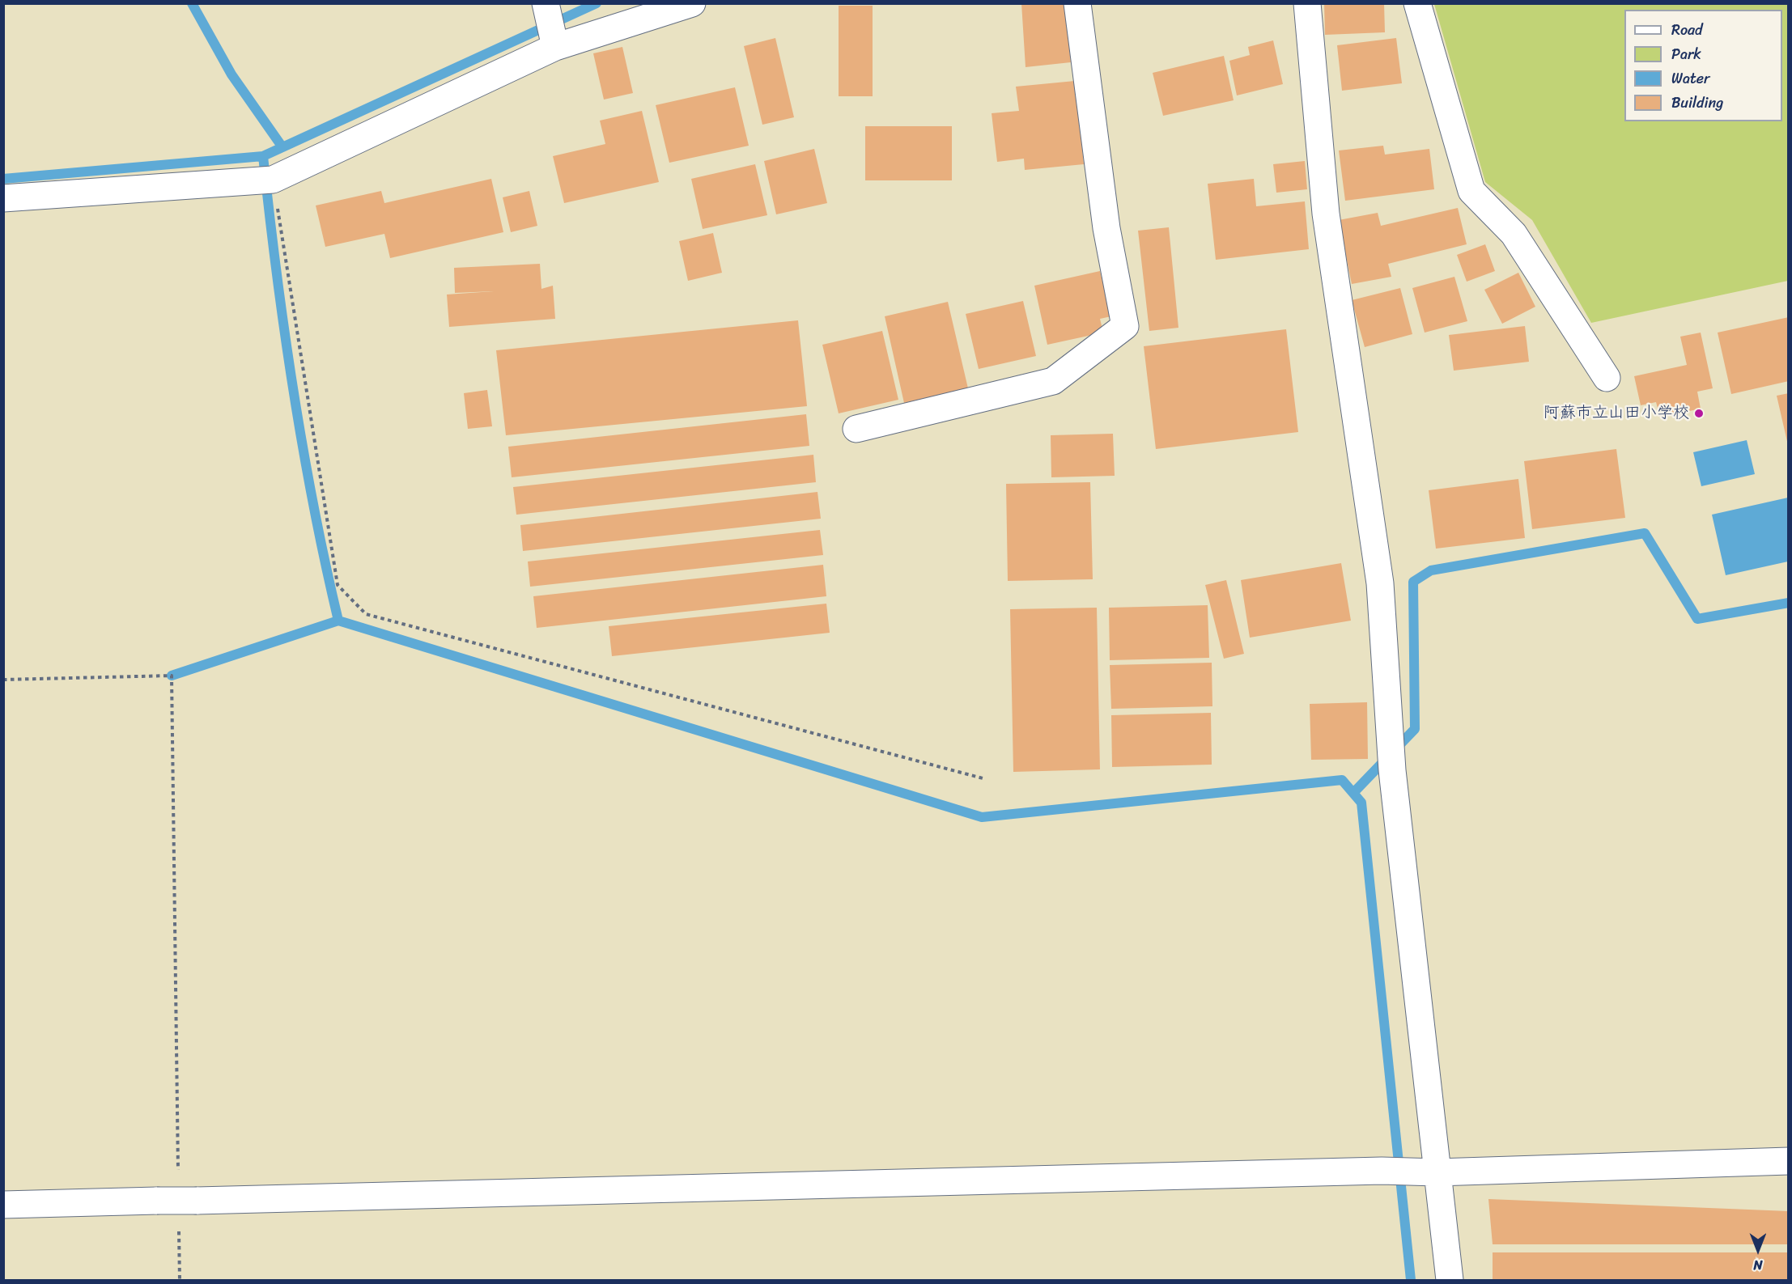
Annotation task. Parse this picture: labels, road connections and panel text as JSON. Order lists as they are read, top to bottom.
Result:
{
  "places": ["阿蘇市立山田小学校"],
  "legend": [
    "Road",
    "Park",
    "Water",
    "Building"
  ],
  "north": "bottom"
}
